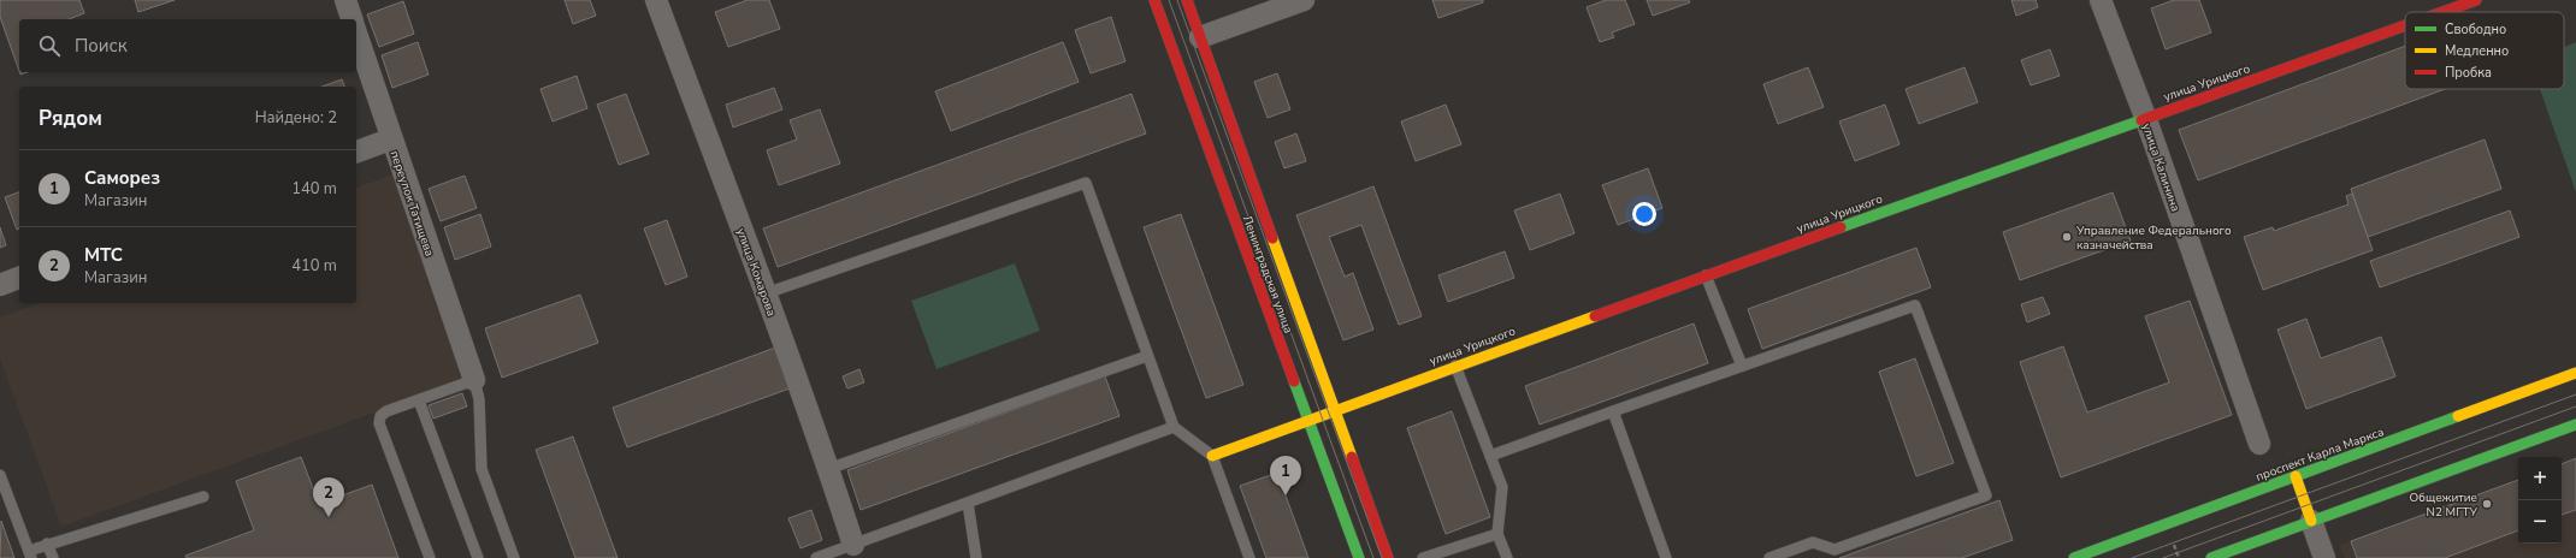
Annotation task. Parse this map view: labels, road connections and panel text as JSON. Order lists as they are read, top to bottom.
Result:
{
  "streets": {
    "main road": ["улица Урицкого", "Ленинградская улица", "проспект Карла Маркса"],
    "street": ["улица Калинина", "переулок Татищева", "улица Комарова"]
  },
  "crossings": [
    ["улица Урицкого", "улица Калинина"],
    ["улица Урицкого", "Ленинградская улица"]
  ],
  "places": ["Управление Федерального казначейства", "Общежитие N2 МГТУ"],
  "legend": ["Свободно", "Медленно", "Пробка"],
  "page": {
    "search": "Поиск",
    "heading": ["Рядом", "Найдено: 2"],
    "list": [
      {
        "mark": "1",
        "name": "Саморез",
        "note": "Магазин",
        "value": "140 m"
      },
      {
        "mark": "2",
        "name": "МТС",
        "note": "Магазин",
        "value": "410 m"
      }
    ],
    "pins": ["1", "2"],
    "map_buttons": ["+", "−"]
  }
}
